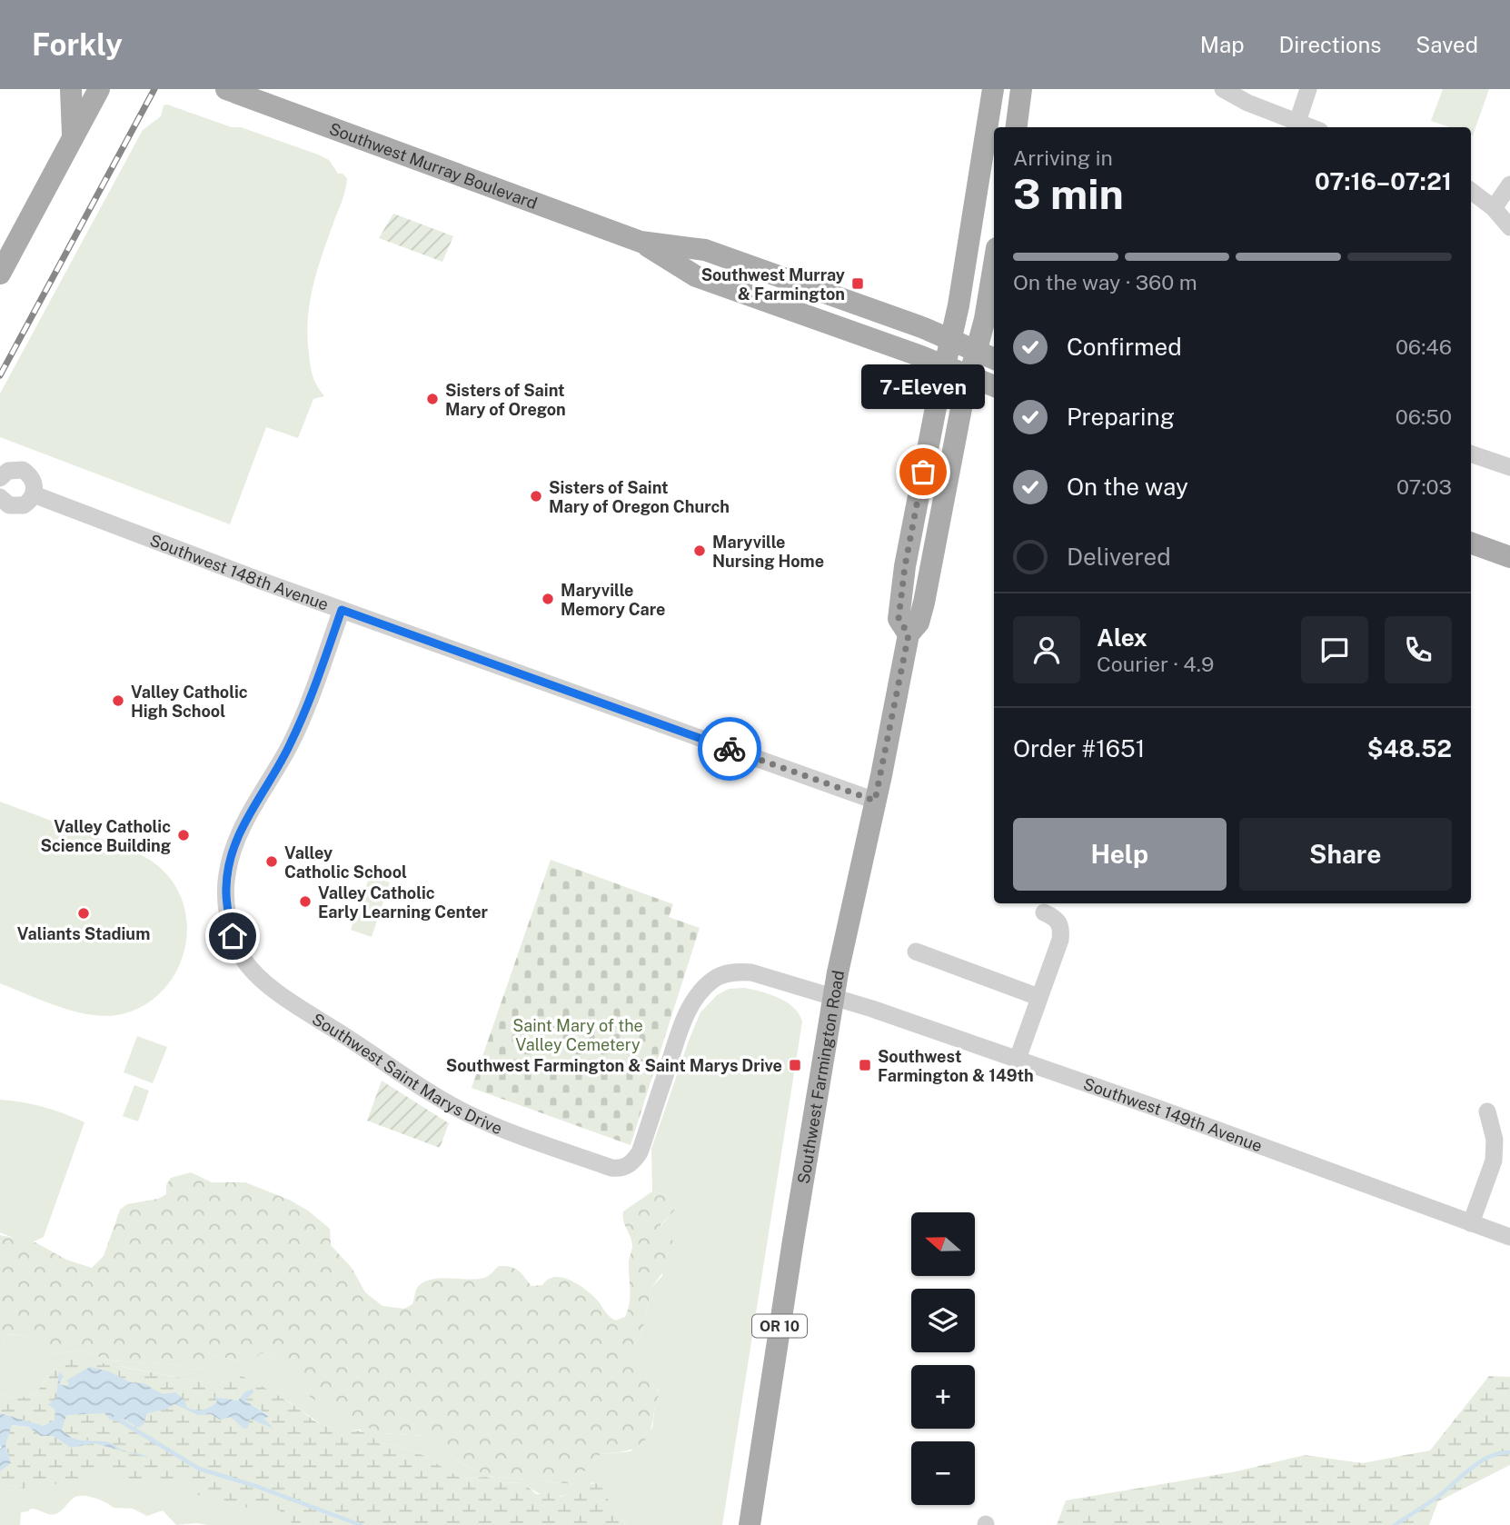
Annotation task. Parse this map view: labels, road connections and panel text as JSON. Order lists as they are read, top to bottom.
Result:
{
  "streets": {
    "main road": ["Southwest Murray Boulevard", "Southwest Farmington Road", "OR 10"],
    "street": ["Southwest 148th Avenue", "Southwest Saint Marys Drive", "Southwest 149th Avenue"]
  },
  "crossings": [
    ["Southwest Murray Boulevard", "Southwest Farmington Road"],
    ["Southwest 148th Avenue", "Southwest Saint Marys Drive"],
    ["Southwest 148th Avenue", "Southwest Farmington Road"],
    ["Southwest Saint Marys Drive", "Southwest Farmington Road"],
    ["Southwest Saint Marys Drive", "Southwest 149th Avenue"],
    ["Southwest Farmington Road", "Southwest 149th Avenue"]
  ],
  "parks": ["Saint Mary of the Valley Cemetery"],
  "places": {
    "transit": ["Southwest Murray & Farmington", "Southwest Farmington & Saint Marys Drive", "Southwest Farmington & 149th"],
    "other": [
      "Sisters of Saint Mary of Oregon",
      "7-Eleven",
      "Sisters of Saint Mary of Oregon Church",
      "Maryville Nursing Home",
      "Maryville Memory Care",
      "Valley Catholic High School",
      "Valley Catholic Science Building",
      "Valley Catholic School",
      "Valley Catholic Early Learning Center",
      "Valiants Stadium"
    ]
  },
  "north": "left",
  "page": {
    "header": "Forkly",
    "nav": ["Map", "Directions", "Saved"],
    "heading": ["3 min", "Arriving in", "07:16–07:21"],
    "panel": [
      "Alex",
      "Courier · 4.9",
      "Order #1651",
      "$48.52"
    ],
    "bar": "On the way · 360 m",
    "list": [
      ["Confirmed", "06:46"],
      ["Preparing", "06:50"],
      ["On the way", "07:03"],
      "Delivered"
    ],
    "bubble": "7-Eleven",
    "buttons": ["Help", "Share"],
    "map_buttons": ["+", "−"]
  }
}
